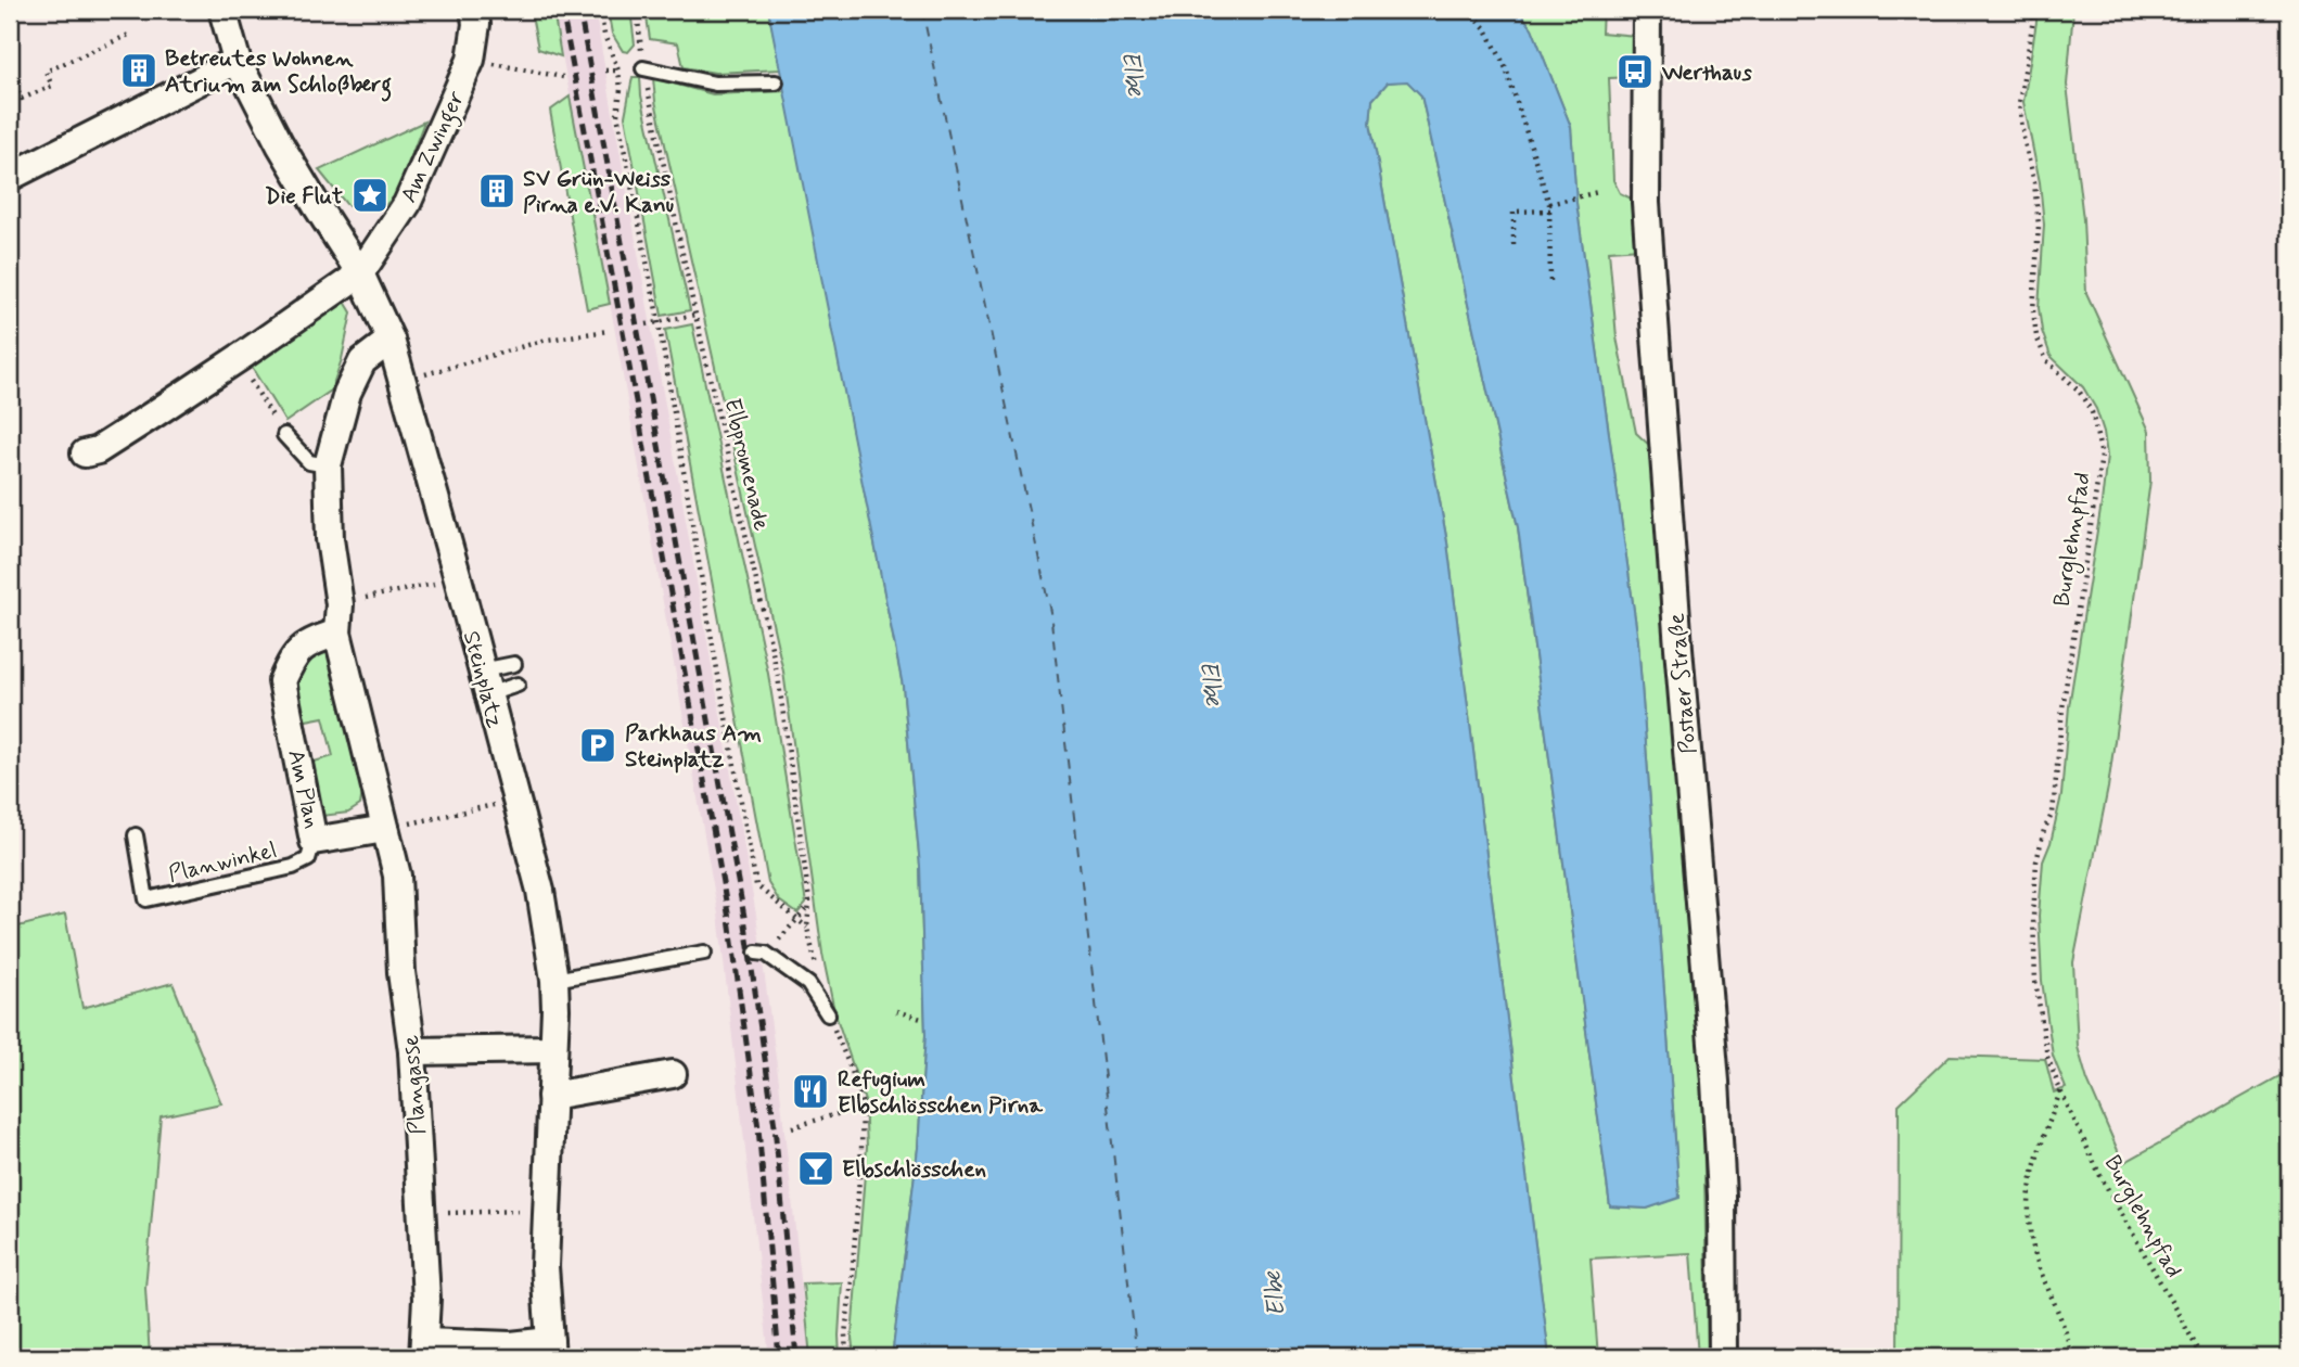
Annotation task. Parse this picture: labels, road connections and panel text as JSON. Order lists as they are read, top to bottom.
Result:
{
  "streets": {
    "street": [
      "Am Zwinger",
      "Steinplatz",
      "Postaer Straße",
      "Am Plan",
      "Plangasse"
    ],
    "lane": ["Planwinkel"],
    "path": ["Elbpromenade", "Burglehnpfad"]
  },
  "crossings": [
    ["Am Zwinger", "Steinplatz"],
    ["Steinplatz", "Plangasse"],
    ["Am Plan", "Planwinkel"],
    ["Am Plan", "Plangasse"]
  ],
  "water": ["Elbe"],
  "places": {
    "building": ["Betreutes Wohnen Atrium am Schloßberg", "SV Grün-Weiss Pirna e.V. Kanu"],
    "bus stop": ["Werthaus"],
    "place": ["Die Flut"],
    "parking": ["Parkhaus Am Steinplatz"],
    "restaurant": ["Refugium Elbschlösschen Pirna"],
    "bar": ["Elbschlösschen"]
  }
}
